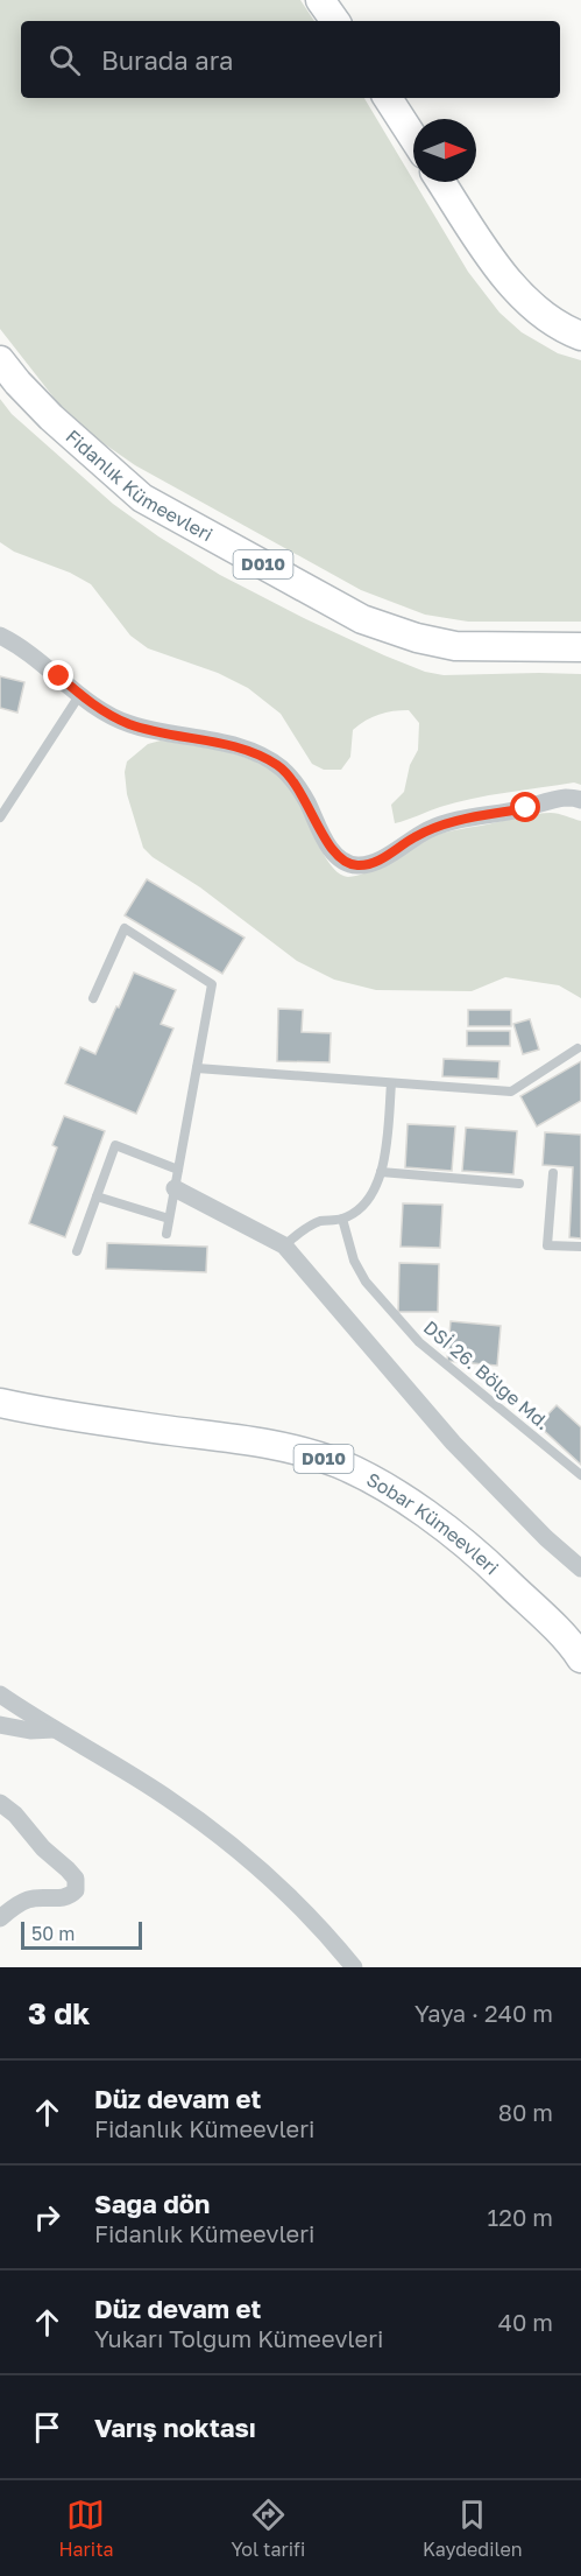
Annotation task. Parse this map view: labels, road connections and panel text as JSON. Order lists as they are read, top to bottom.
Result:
{
  "streets": {
    "main road": ["Fidanlık Kümeevleri", "D010", "Sobar Kümeevleri"],
    "lane": ["DSİ 26. Bölge Md."]
  },
  "scale_bar": "50 m",
  "north": "right",
  "page": {
    "search": "Burada ara",
    "scale": "50 m",
    "heading": ["3 dk", "Yaya · 240 m"],
    "list": [
      ["Düz devam et", "Fidanlık Kümeevleri", "80 m"],
      ["Sağa dön", "Fidanlık Kümeevleri", "120 m"],
      ["Düz devam et", "Yukarı Tolgum Kümeevleri", "40 m"],
      "Varış noktası"
    ],
    "nav": ["Harita", "Yol tarifi", "Kaydedilen"]
  }
}
